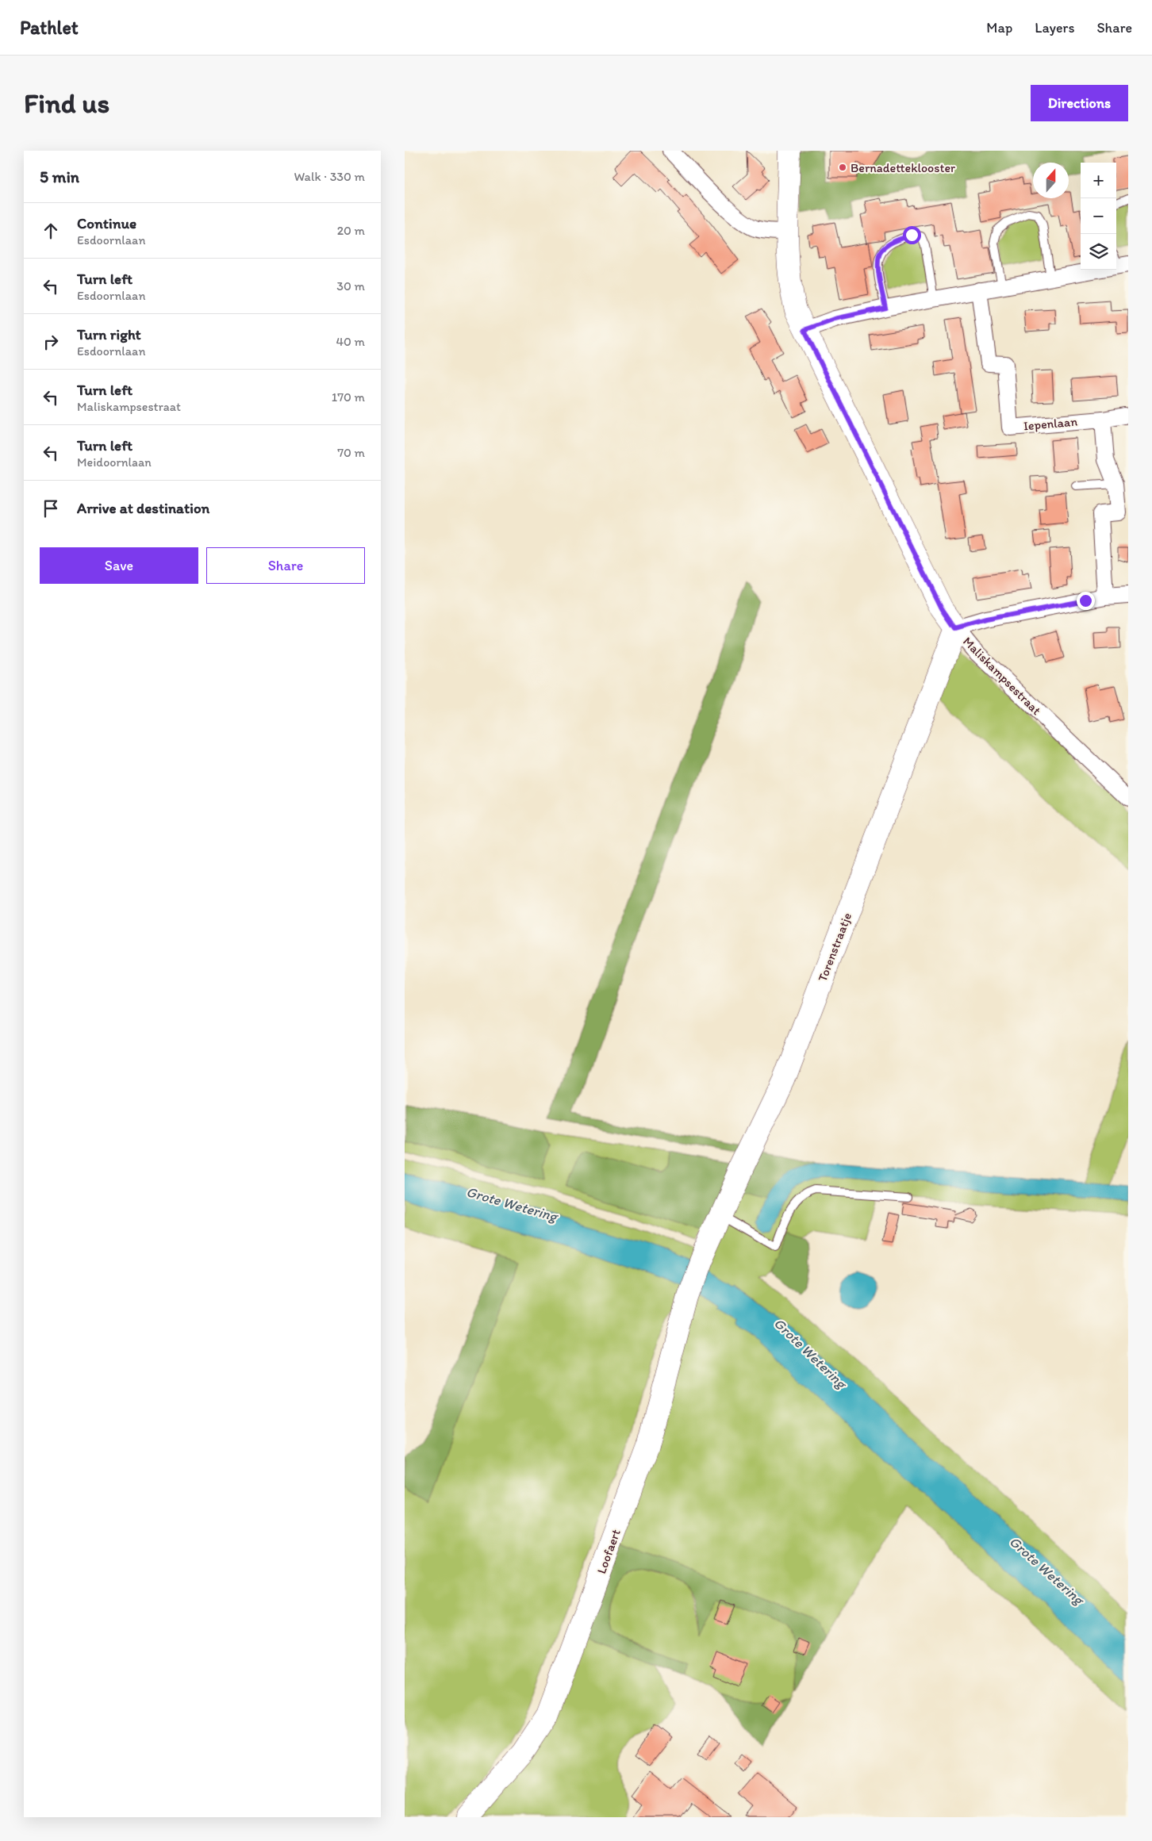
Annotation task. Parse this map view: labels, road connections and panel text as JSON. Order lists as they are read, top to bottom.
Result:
{
  "streets": {
    "street": [
      "Iepenlaan",
      "Maliskampsestraat",
      "Torenstraatje",
      "Loofaert"
    ]
  },
  "crossings": [
    ["Maliskampsestraat", "Torenstraatje"],
    ["Torenstraatje", "Loofaert"]
  ],
  "water": ["Grote Wetering"],
  "places": ["Bernadetteklooster"],
  "north": "top",
  "page": {
    "header": "Pathlet",
    "nav": ["Map", "Layers", "Share"],
    "buttons": [
      "Directions",
      ["Save", "Share"]
    ],
    "title": "Find us",
    "heading": ["5 min", "Walk · 330 m"],
    "map_buttons": ["+", "−"],
    "list": [
      ["Continue", "Esdoornlaan", "20 m"],
      ["Turn left", "Esdoornlaan", "30 m"],
      ["Turn right", "Esdoornlaan", "40 m"],
      ["Turn left", "Maliskampsestraat", "170 m"],
      ["Turn left", "Meidoornlaan", "70 m"],
      "Arrive at destination"
    ]
  }
}
